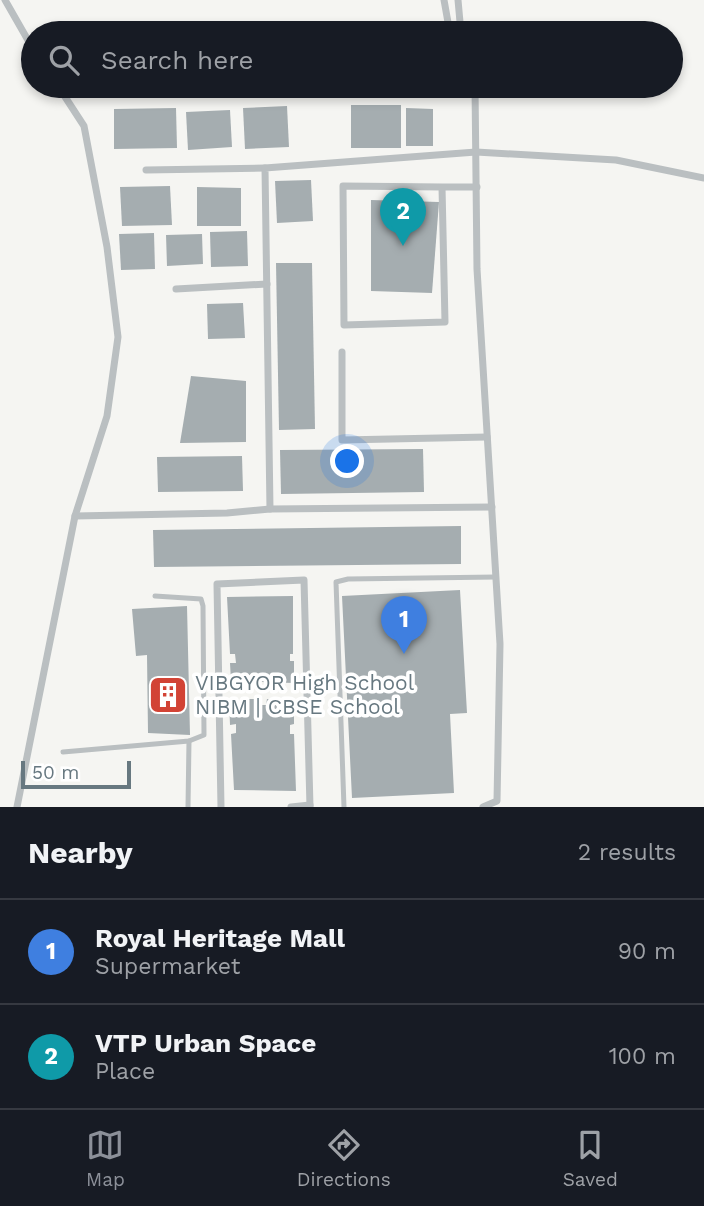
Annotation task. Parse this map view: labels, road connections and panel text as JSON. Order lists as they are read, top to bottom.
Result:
{
  "places": {
    "building": ["VIBGYOR High School NIBM | CBSE School"]
  },
  "scale_bar": "50 m",
  "page": {
    "search": "Search here",
    "pins": ["2", "1"],
    "scale": "50 m",
    "heading": ["Nearby", "2 results"],
    "list": [
      {
        "mark": "1",
        "name": "Royal Heritage Mall",
        "note": "Supermarket",
        "value": "90 m"
      },
      {
        "mark": "2",
        "name": "VTP Urban Space",
        "note": "Place",
        "value": "100 m"
      }
    ],
    "nav": ["Map", "Directions", "Saved"]
  }
}
